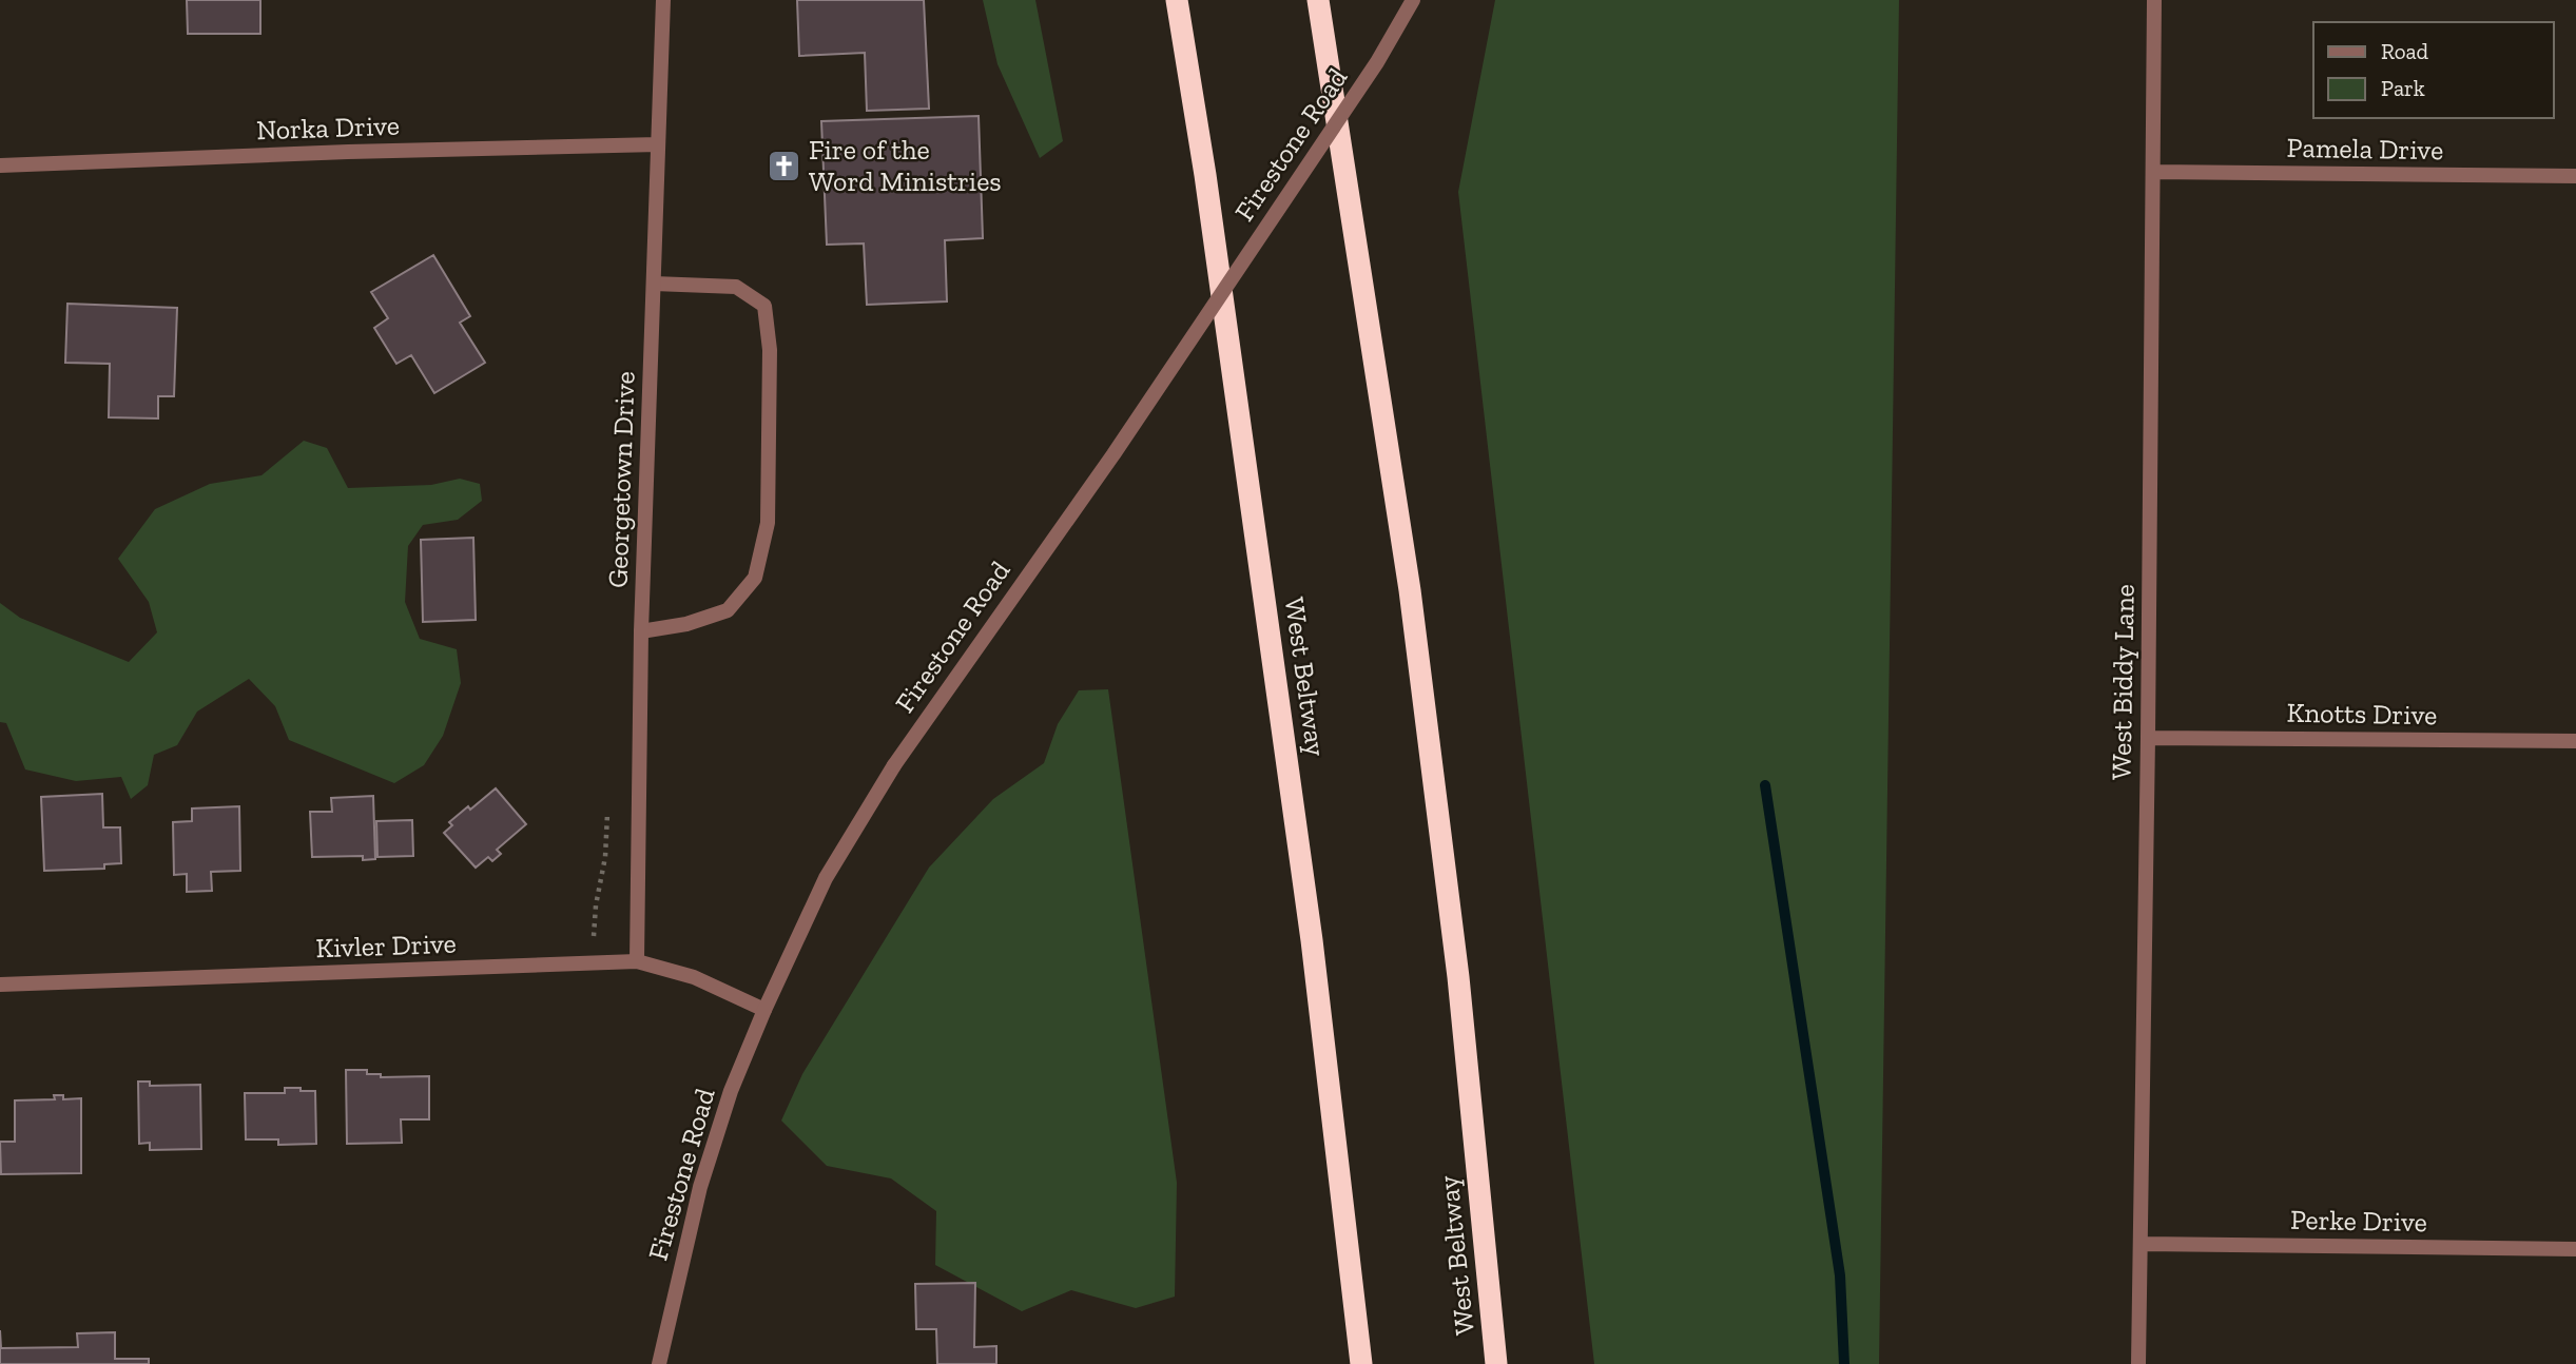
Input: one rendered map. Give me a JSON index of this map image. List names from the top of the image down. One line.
{"streets":{"highway":["West Beltway"],"street":["Norka Drive","Firestone Road","Pamela Drive","Georgetown Drive","West Biddy Lane","Knotts Drive","Kivler Drive","Perke Drive"]},"crossings":[["Norka Drive","Georgetown Drive"],["Firestone Road","Kivler Drive"],["Pamela Drive","West Biddy Lane"],["Georgetown Drive","Kivler Drive"],["West Biddy Lane","Knotts Drive"],["West Biddy Lane","Perke Drive"]],"places":{"church":["Fire of the Word Ministries"]},"legend":["Road","Park"]}
